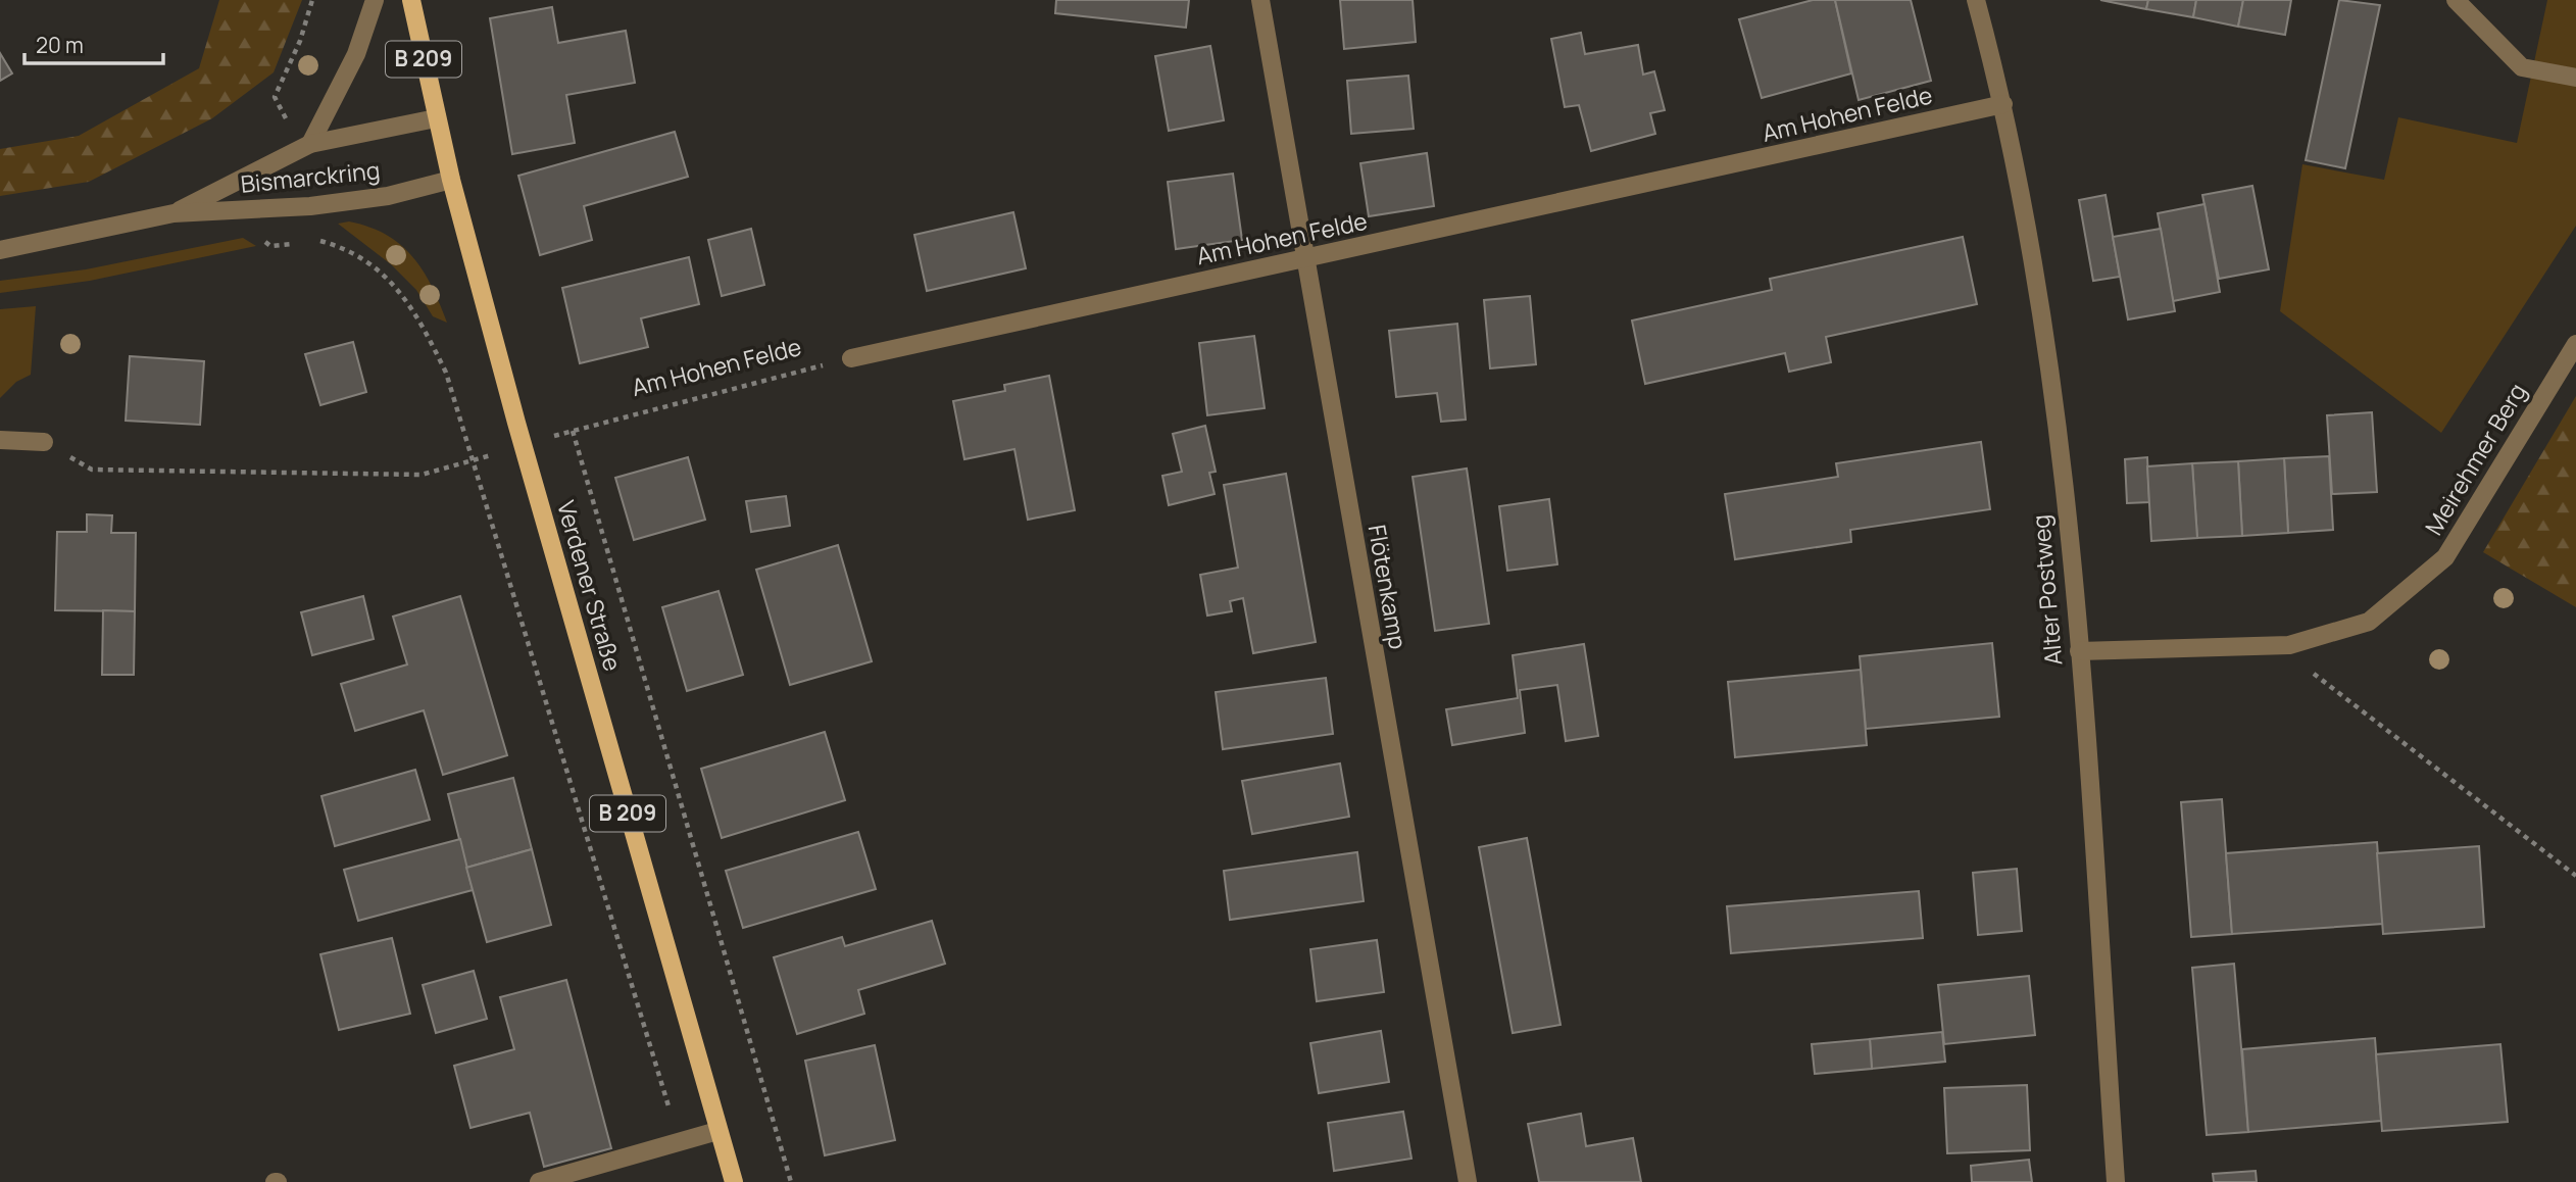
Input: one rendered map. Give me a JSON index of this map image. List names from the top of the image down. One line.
{"streets":{"main road":["B 209","Verdener Straße"],"street":["Am Hohen Felde","Bismarckring","Meirehmer Berg","Flötenkamp","Alter Postweg"]},"crossings":[["Am Hohen Felde","Flötenkamp"],["Am Hohen Felde","Alter Postweg"],["Bismarckring","Verdener Straße"],["Meirehmer Berg","Alter Postweg"]],"scale_bar":"20 m"}
